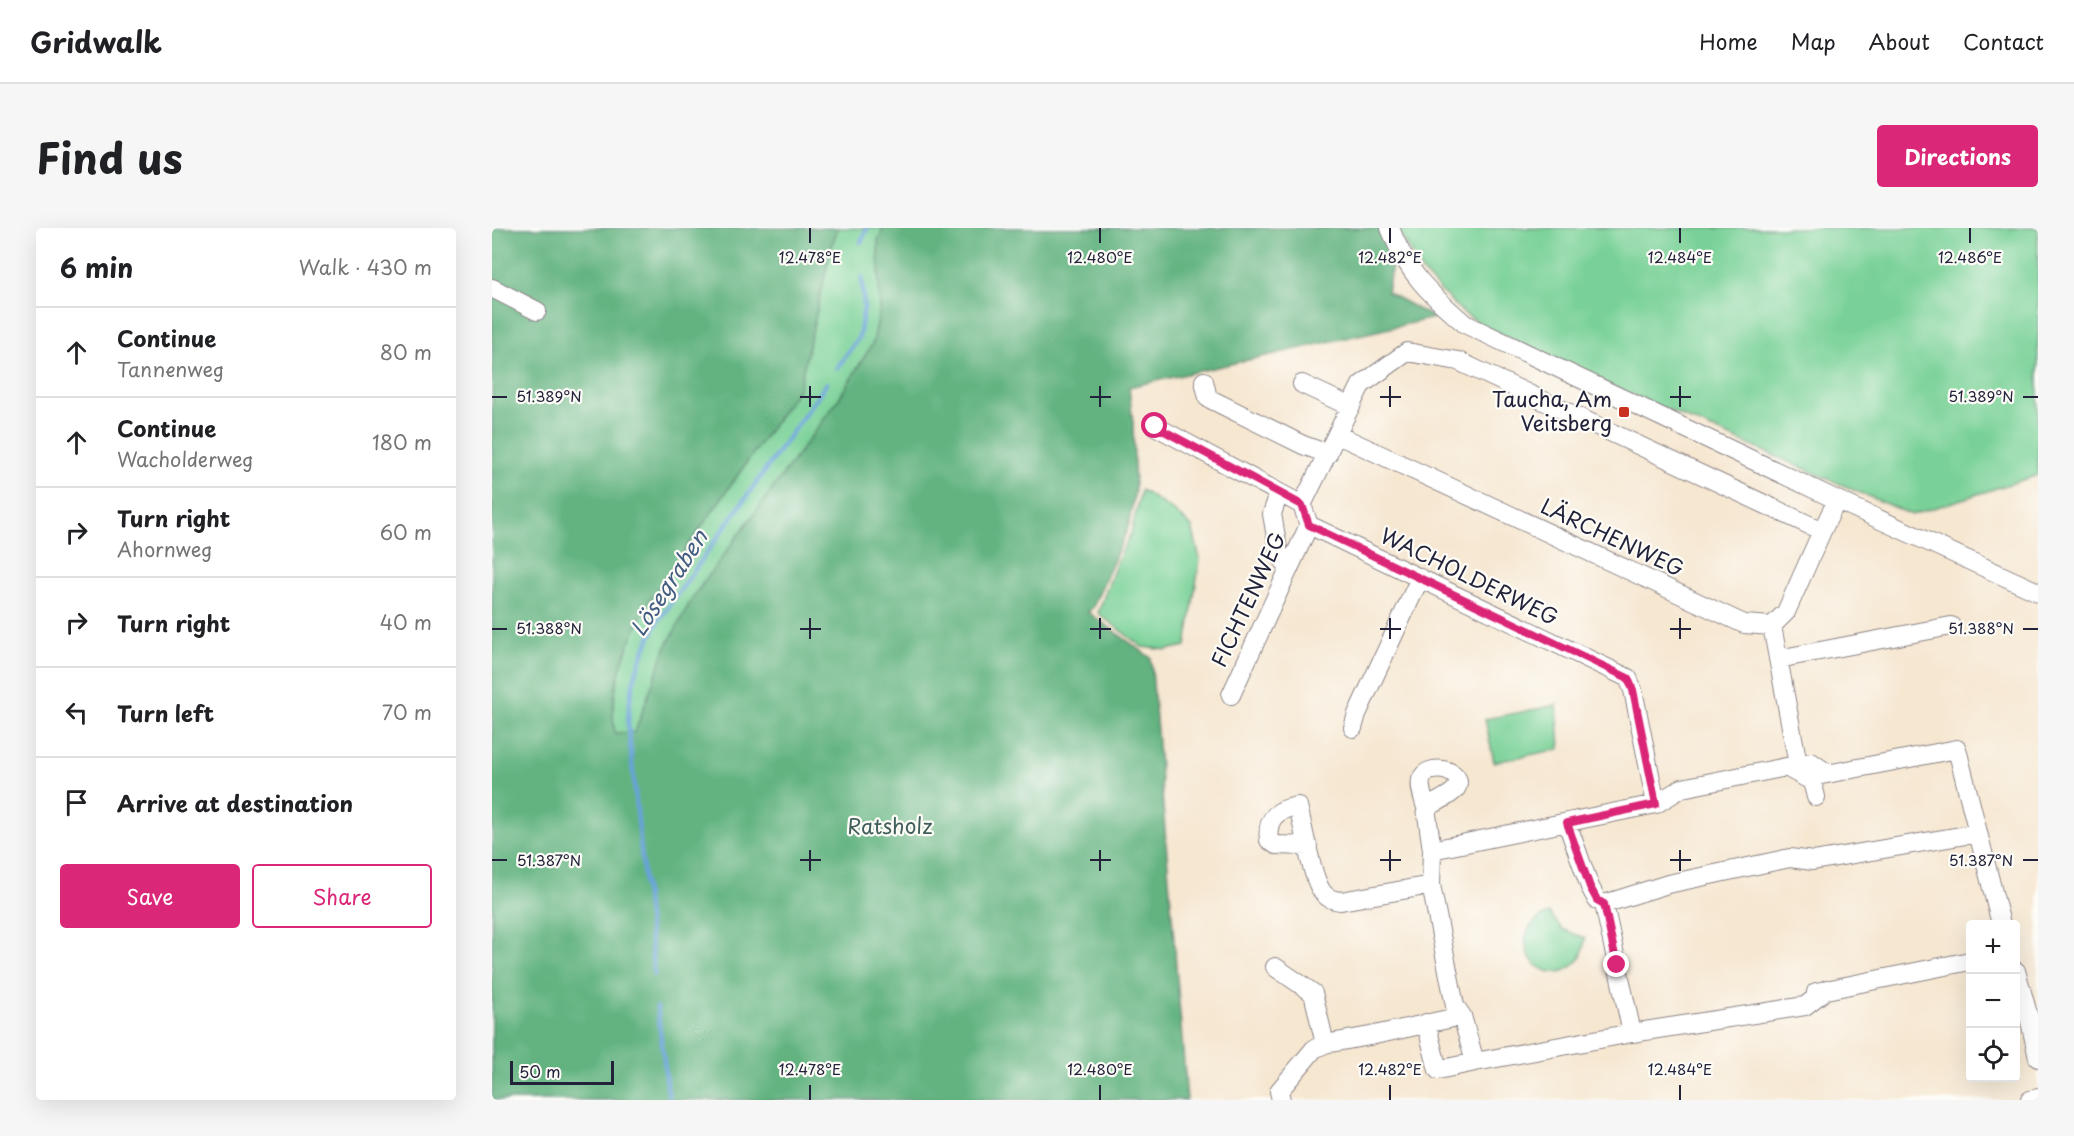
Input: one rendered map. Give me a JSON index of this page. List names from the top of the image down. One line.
{"streets":{"street":["LÄRCHENWEG","WACHOLDERWEG","FICHTENWEG"]},"crossings":[["WACHOLDERWEG","FICHTENWEG"]],"water":["Lösegraben"],"parks":["Ratsholz"],"places":{"transit":["Taucha, Am Veitsberg"]},"scale_bar":"50 m","page":{"header":"Gridwalk","nav":["Home","Map","About","Contact"],"title":"Find us","buttons":["Directions",["Save","Share"]],"heading":["6 min","Walk · 430 m"],"list":[["Continue","Tannenweg","80 m"],["Continue","Wacholderweg","180 m"],["Turn right","Ahornweg","60 m"],["Turn right","40 m"],["Turn left","70 m"],"Arrive at destination"],"map_buttons":["+","−"],"scale":"50 m"},"coordinates":["12.478°E","12.480°E","12.482°E","12.484°E","12.486°E","51.389°N","51.388°N","51.387°N"]}
